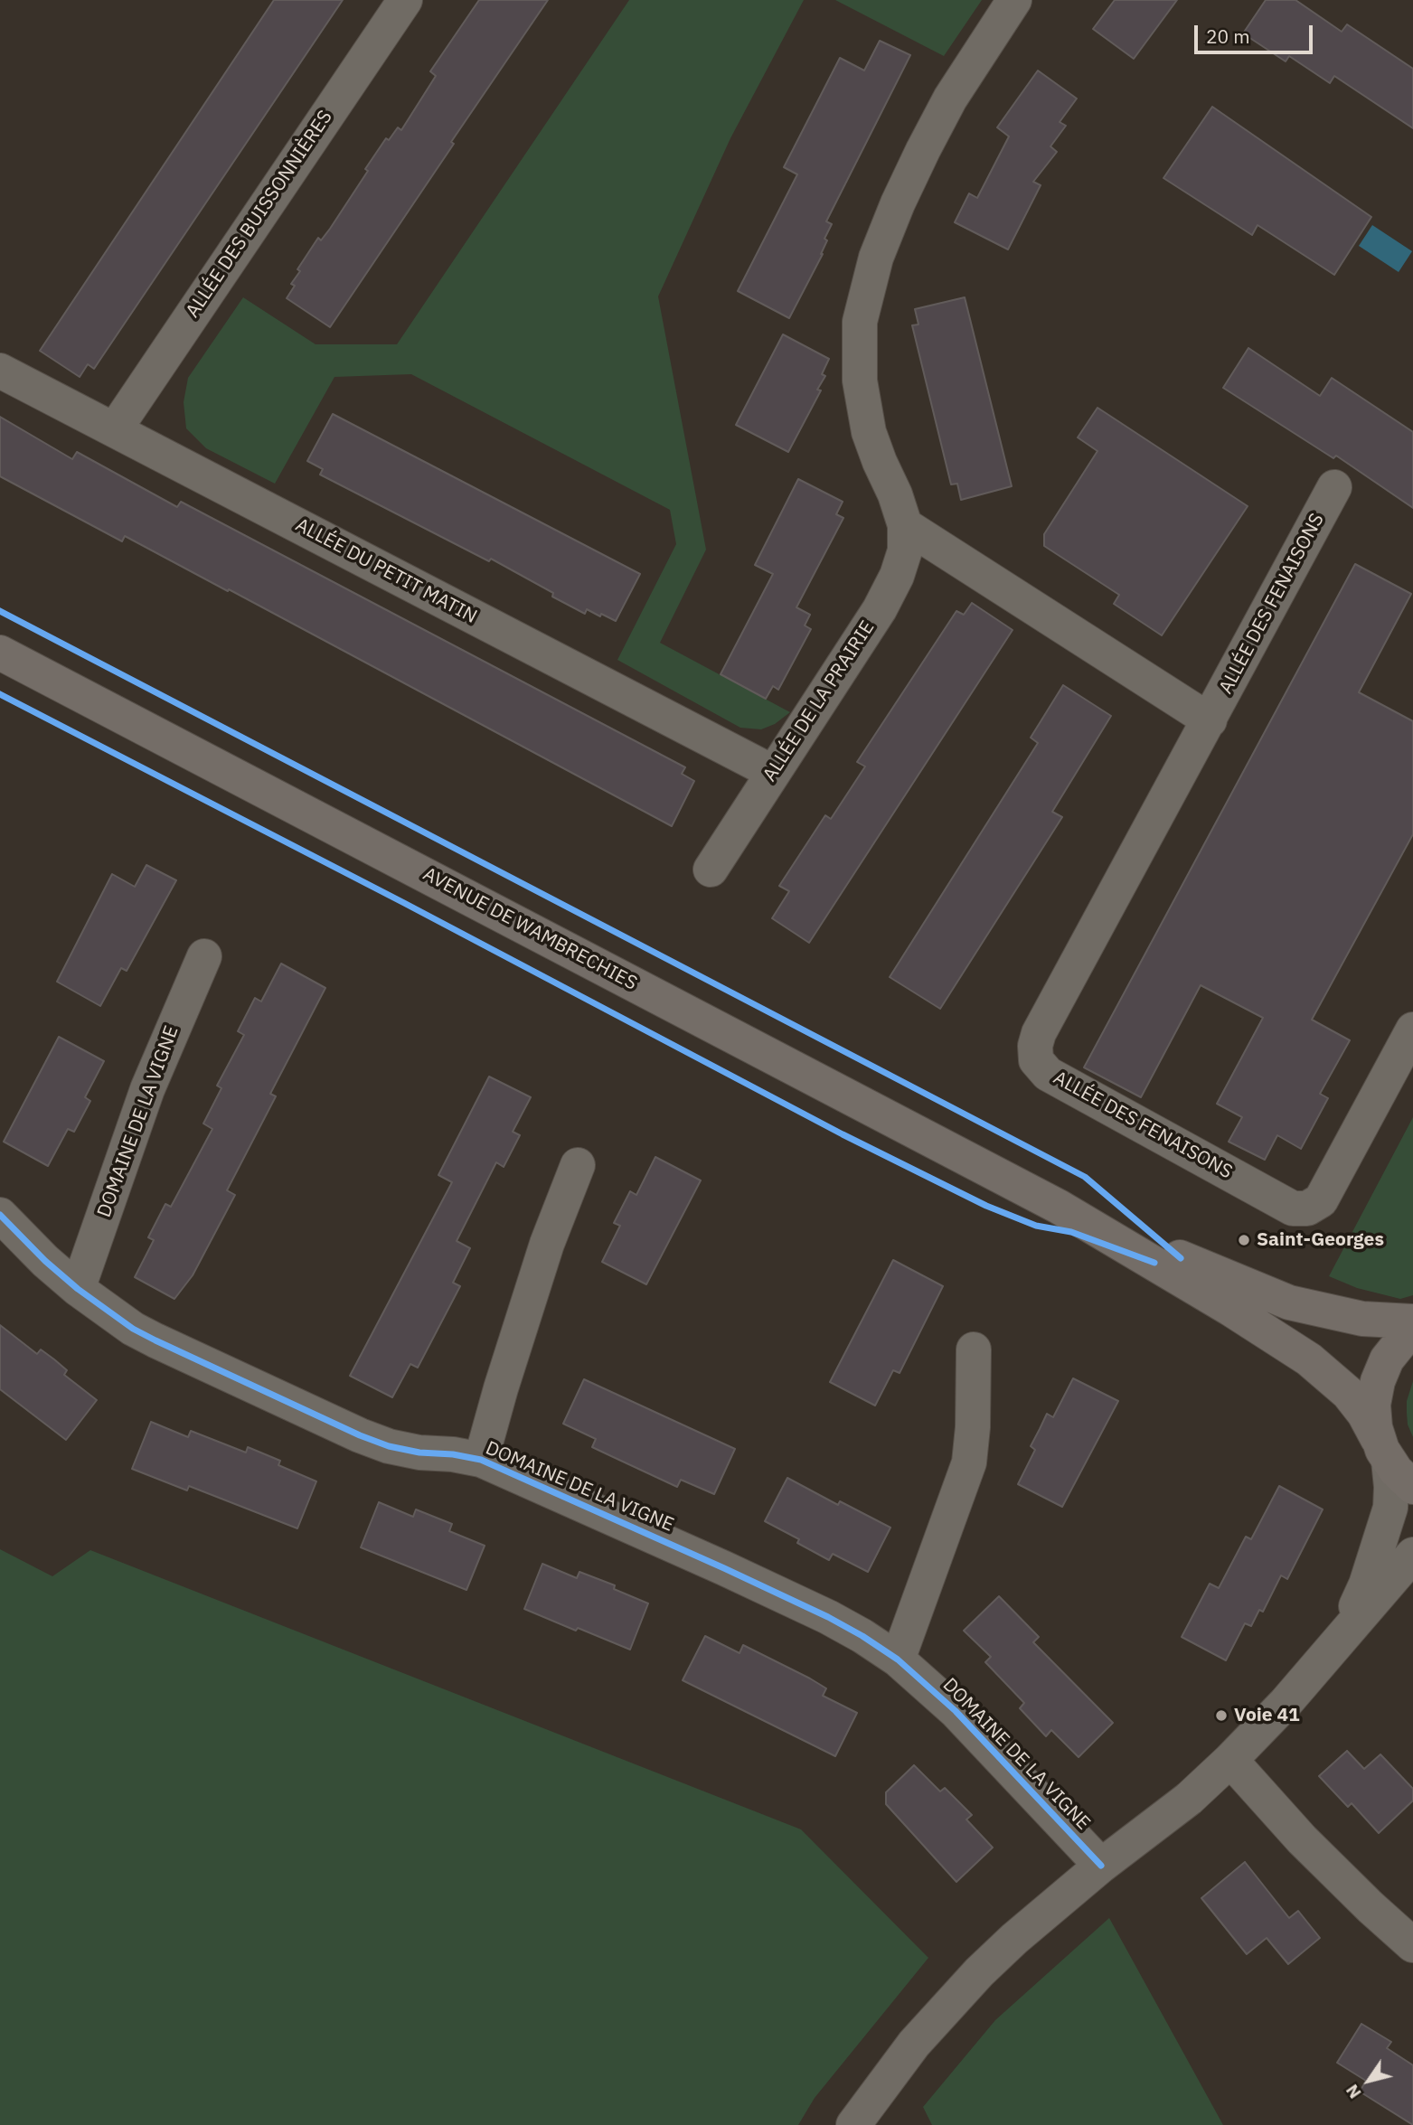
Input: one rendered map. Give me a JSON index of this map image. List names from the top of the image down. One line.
{"streets":{"main road":["AVENUE DE WAMBRECHIES"],"street":["ALLÉE DES BUISSONNIÈRES","ALLÉE DU PETIT MATIN","ALLÉE DES FENAISONS","ALLÉE DE LA PRAIRIE","DOMAINE DE LA VIGNE"]},"crossings":[["ALLÉE DES BUISSONNIÈRES","ALLÉE DU PETIT MATIN"],["ALLÉE DU PETIT MATIN","ALLÉE DE LA PRAIRIE"]],"places":["Saint-Georges","Voie 41"],"scale_bar":"20 m","north":"bottom left"}
